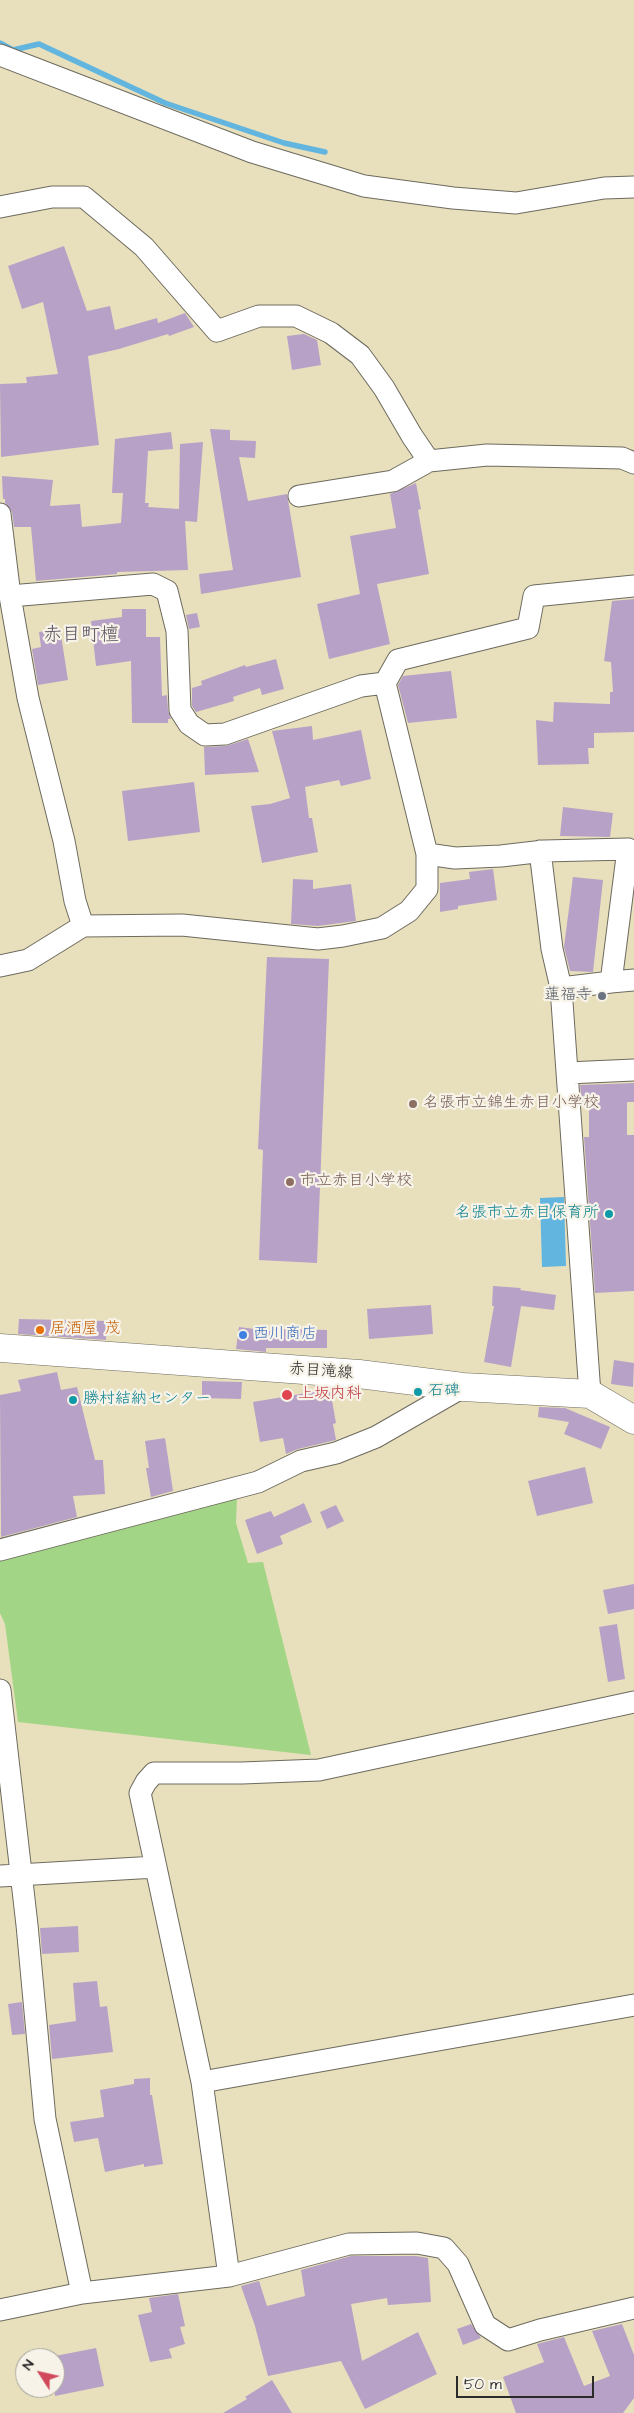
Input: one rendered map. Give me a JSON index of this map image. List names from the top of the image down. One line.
{"streets":{"main road":["赤目滝線"]},"districts":["赤目町檀"],"places":["蓮福寺","名張市立錦生赤目小学校","市立赤目小学校","名張市立赤目保育所","居酒屋 茂","西川商店","石碑","上坂内科","勝村結納センター"],"scale_bar":"50 m","north":"top left"}
